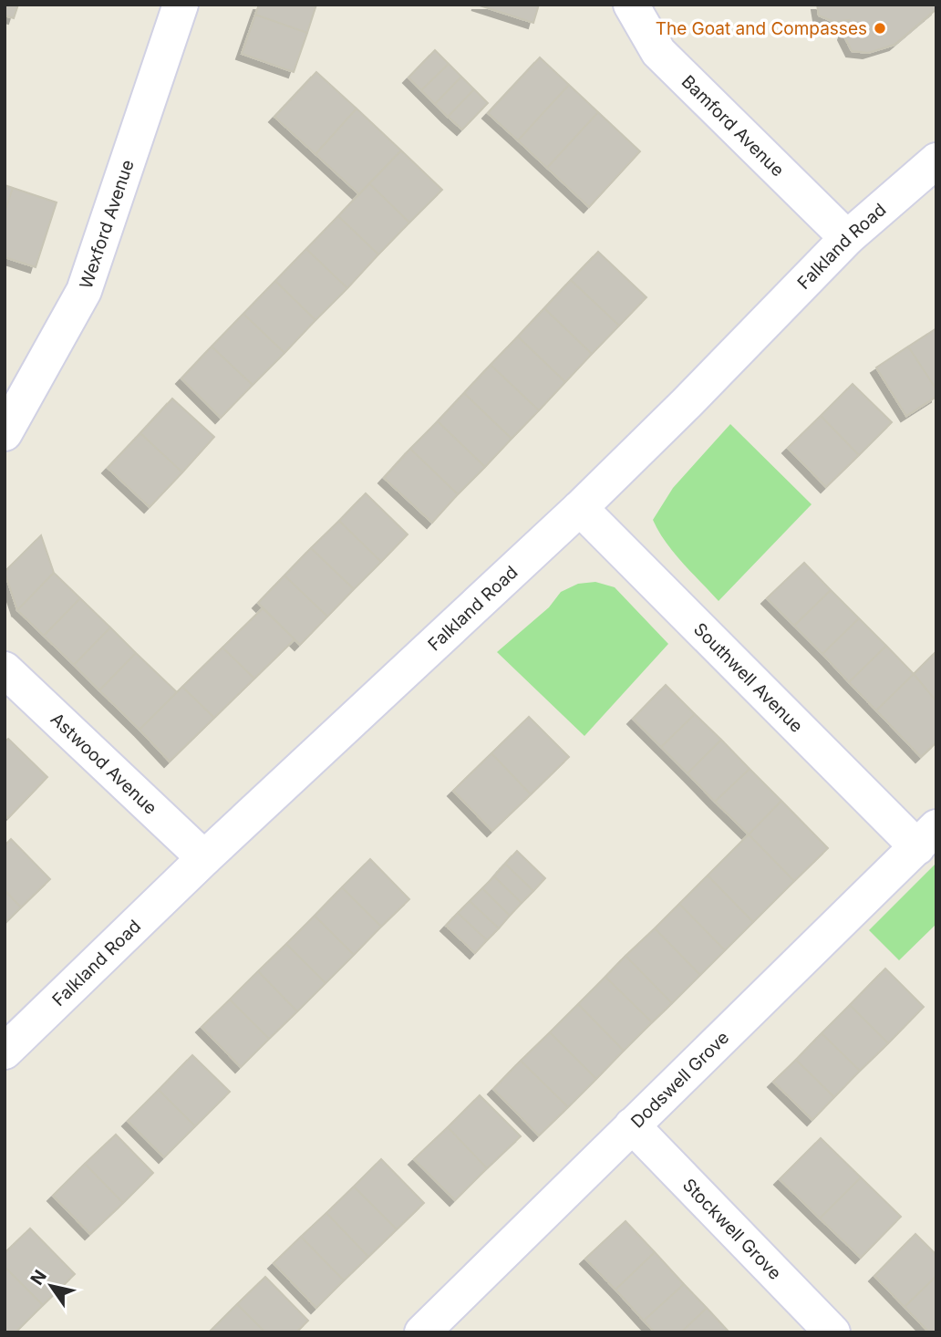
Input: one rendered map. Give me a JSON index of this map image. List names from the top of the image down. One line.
{"streets":{"street":["Bamford Avenue","Wexford Avenue","Falkland Road","Southwell Avenue","Astwood Avenue","Dodswell Grove","Stockwell Grove"]},"crossings":[["Bamford Avenue","Falkland Road"],["Falkland Road","Southwell Avenue"],["Falkland Road","Astwood Avenue"],["Southwell Avenue","Dodswell Grove"],["Dodswell Grove","Stockwell Grove"]],"places":["The Goat and Compasses"],"north":"top left"}
